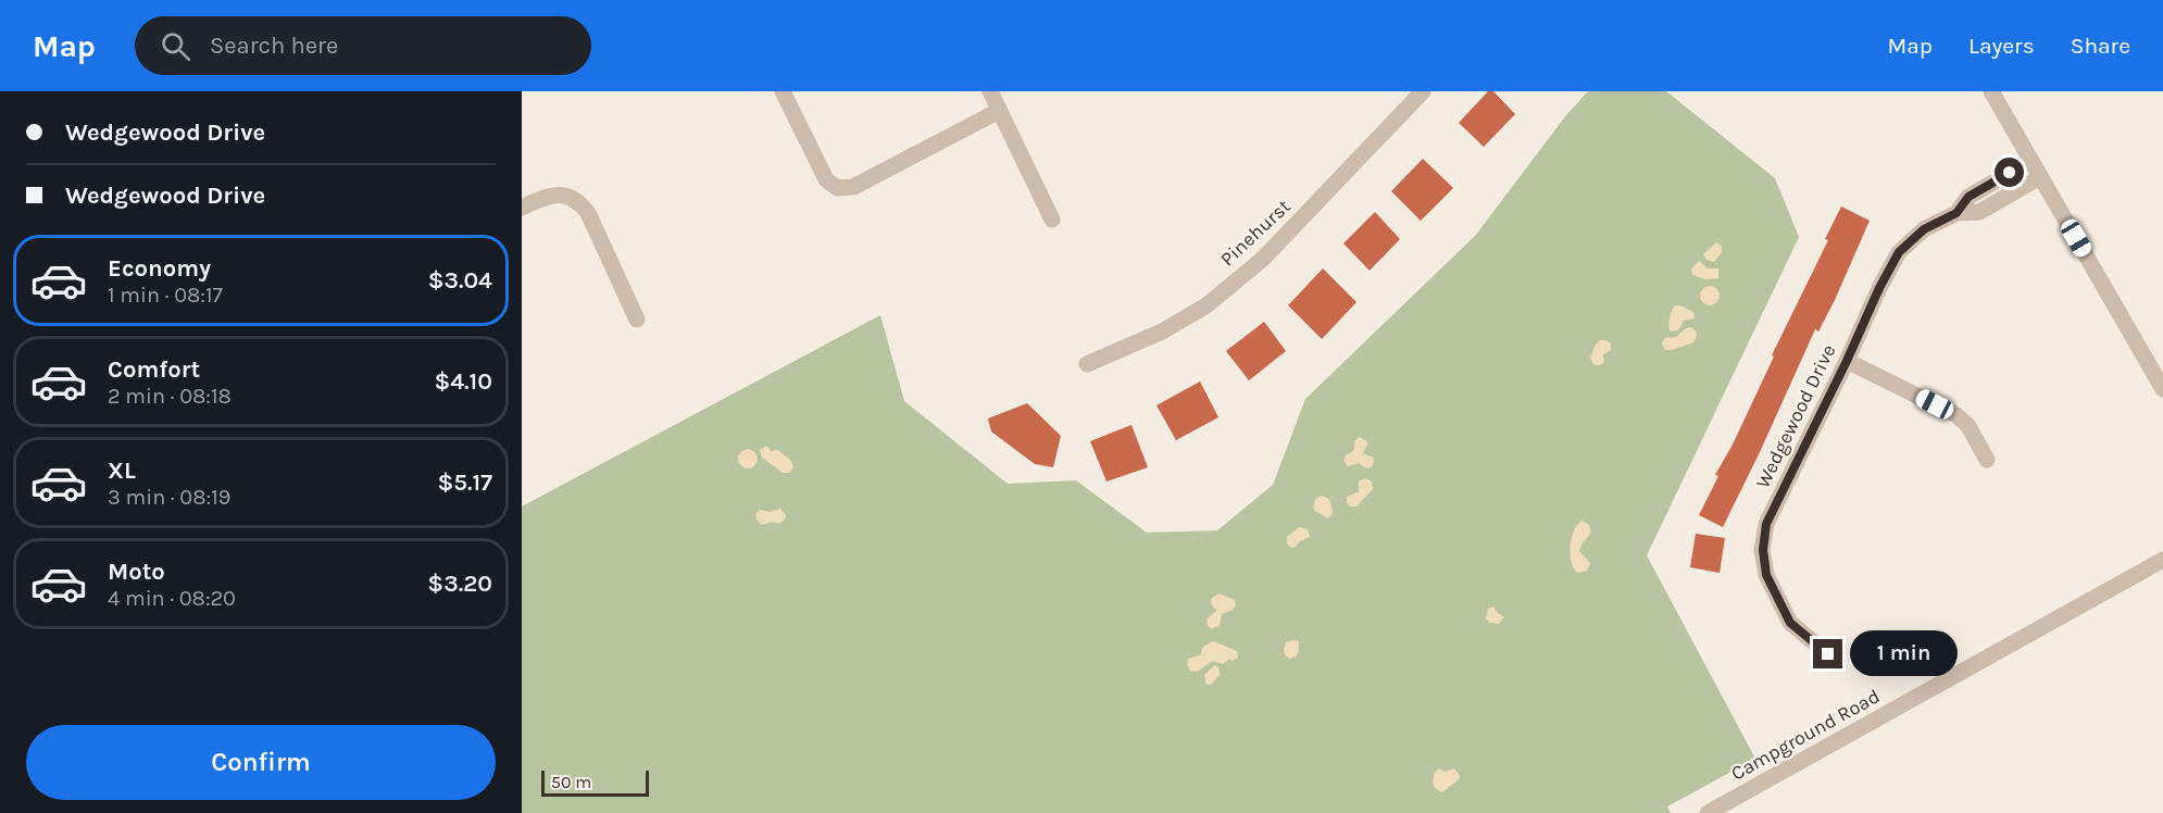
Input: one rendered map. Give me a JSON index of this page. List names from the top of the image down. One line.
{"streets":{"street":["Pinehurst","Wedgewood Drive","Campground Road"]},"scale_bar":"50 m","page":{"header":"Map","search":"Search here","nav":["Map","Layers","Share"],"banner":["Wedgewood Drive","Wedgewood Drive"],"list":[{"name":"Economy","note":"1 min · 08:17","value":"$3.04"},{"name":"Comfort","note":"2 min · 08:18","value":"$4.10"},{"name":"XL","note":"3 min · 08:19","value":"$5.17"},{"name":"Moto","note":"4 min · 08:20","value":"$3.20"}],"bubble":"1 min","buttons":"Confirm","scale":"50 m"}}
